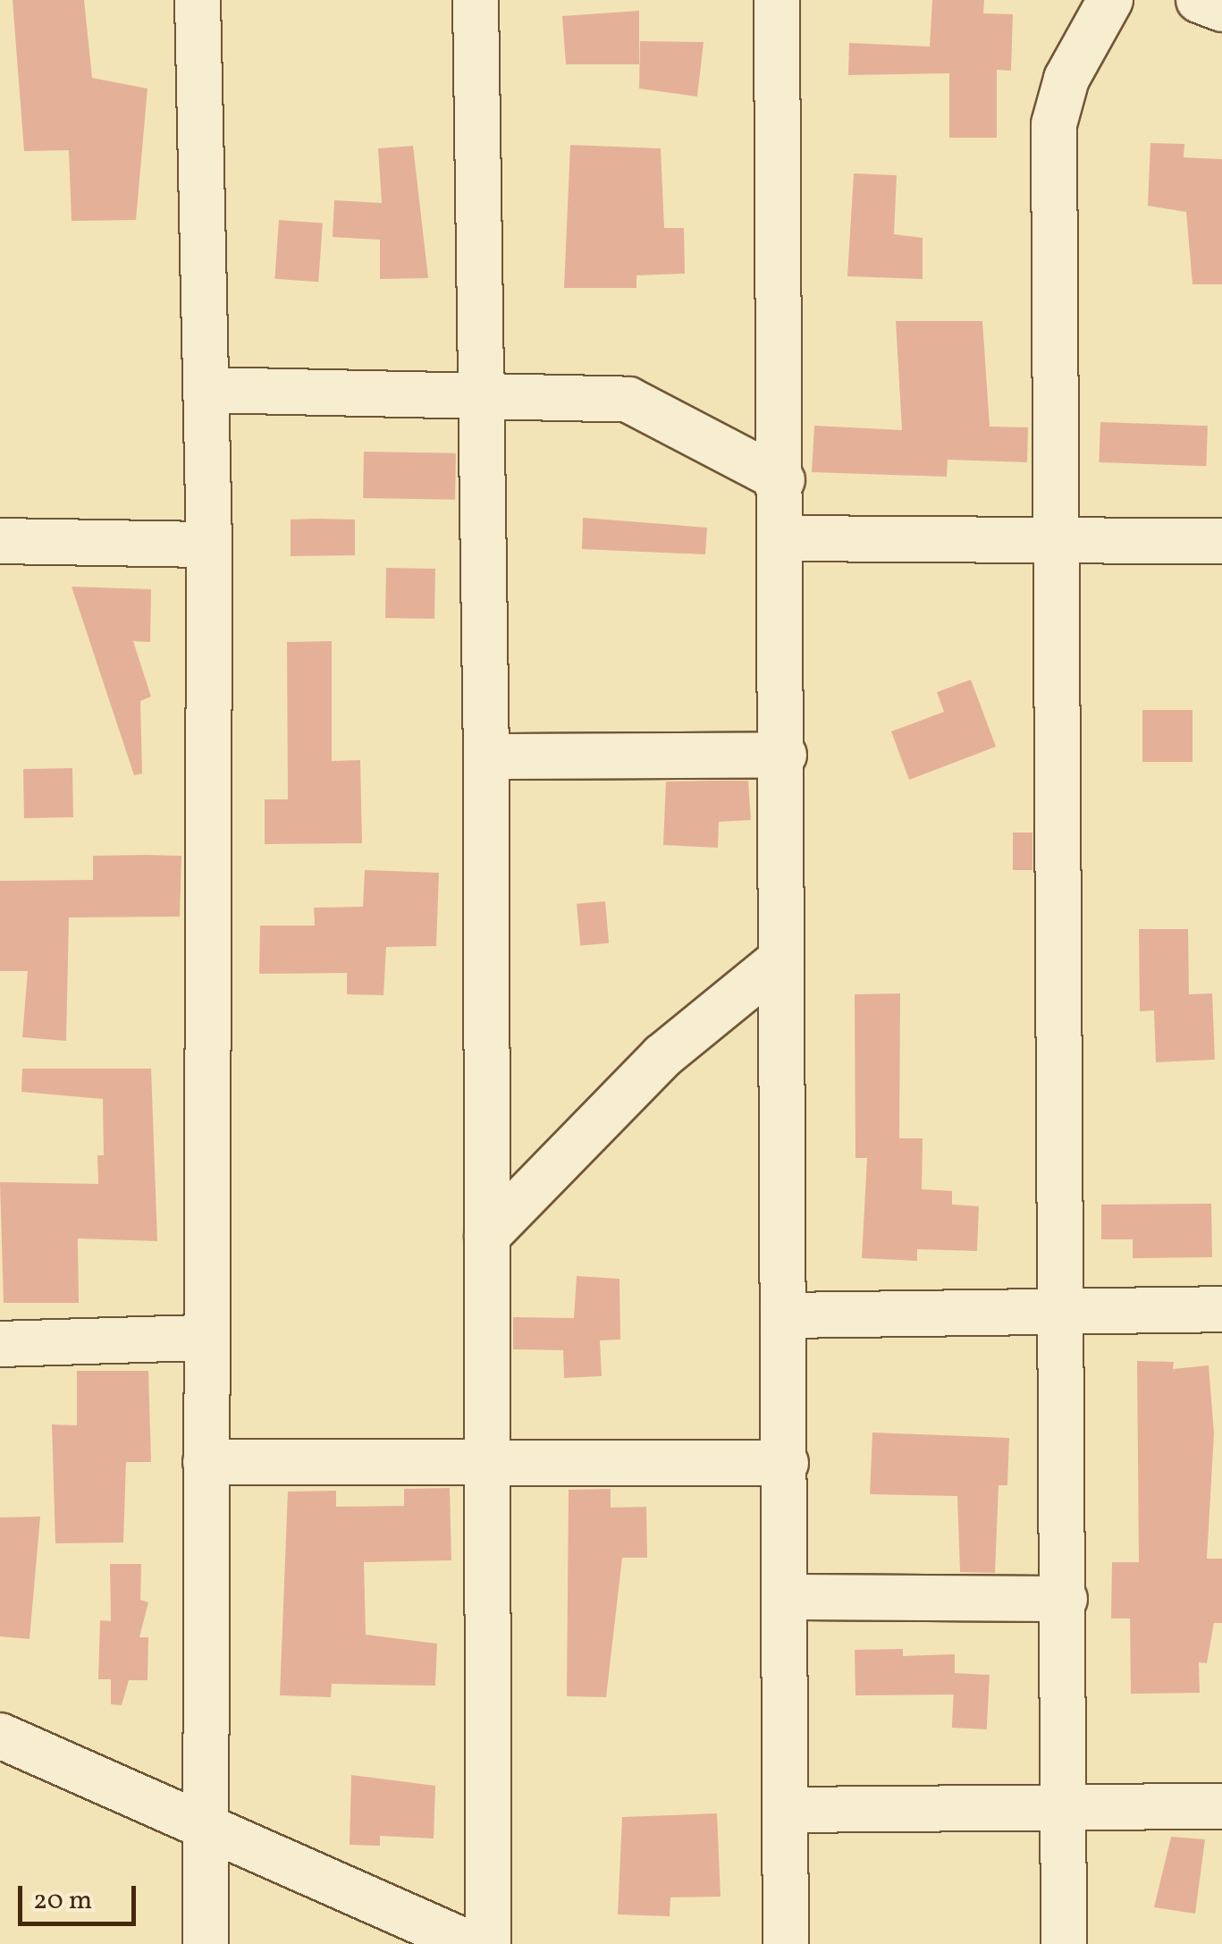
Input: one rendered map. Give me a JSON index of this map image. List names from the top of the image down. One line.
{"scale_bar":"20 m"}
